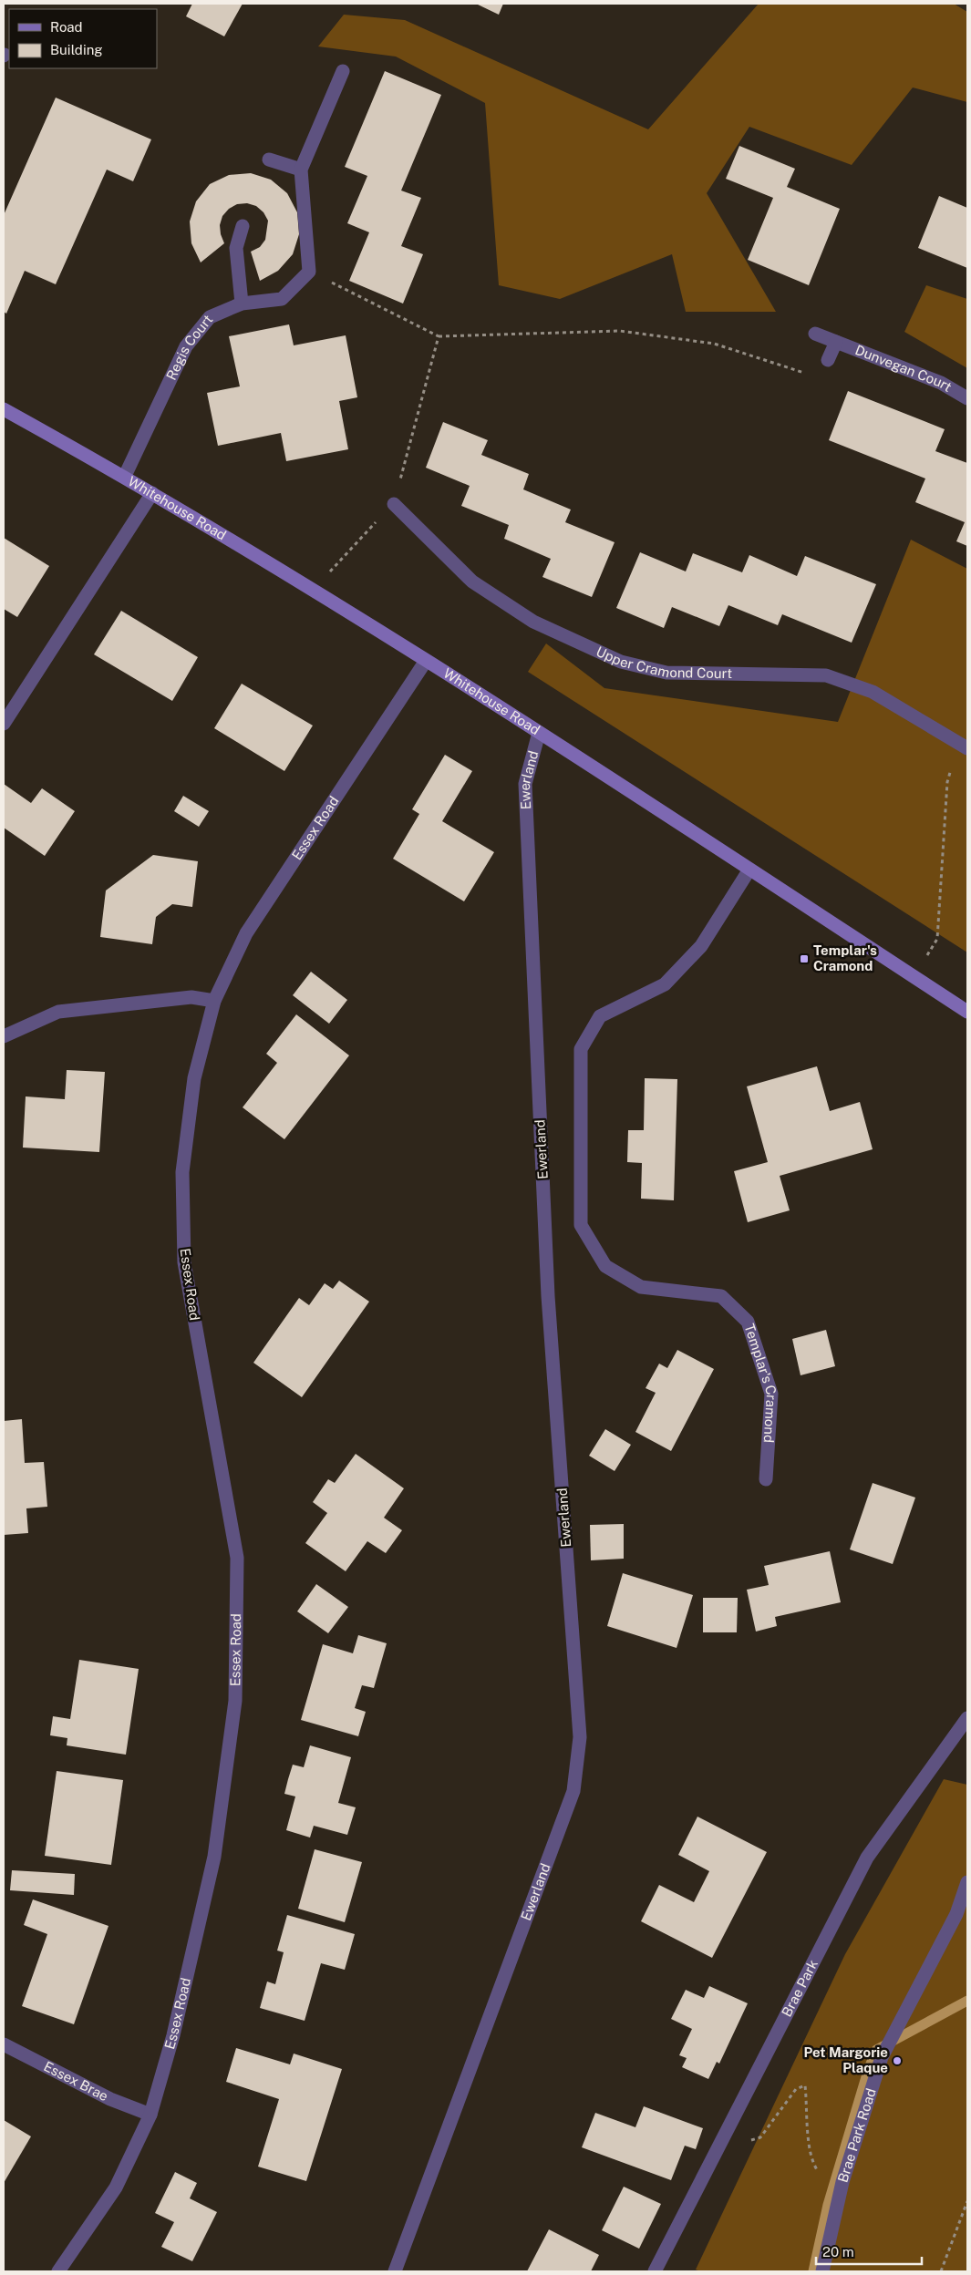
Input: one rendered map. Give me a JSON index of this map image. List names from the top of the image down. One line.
{"streets":{"street":["Regis Court","Dunvegan Court","Whitehouse Road","Upper Cramond Court","Ewerland","Essex Road","Templar's Cramond","Brae Park","Essex Brae","Brae Park Road"]},"crossings":[["Regis Court","Whitehouse Road"],["Whitehouse Road","Ewerland"],["Whitehouse Road","Essex Road"],["Whitehouse Road","Templar's Cramond"],["Essex Road","Essex Brae"]],"places":{"transit":["Templar's Cramond"],"other":["Pet Margorie Plaque"]},"legend":["Road","Building"],"scale_bar":"20 m"}
